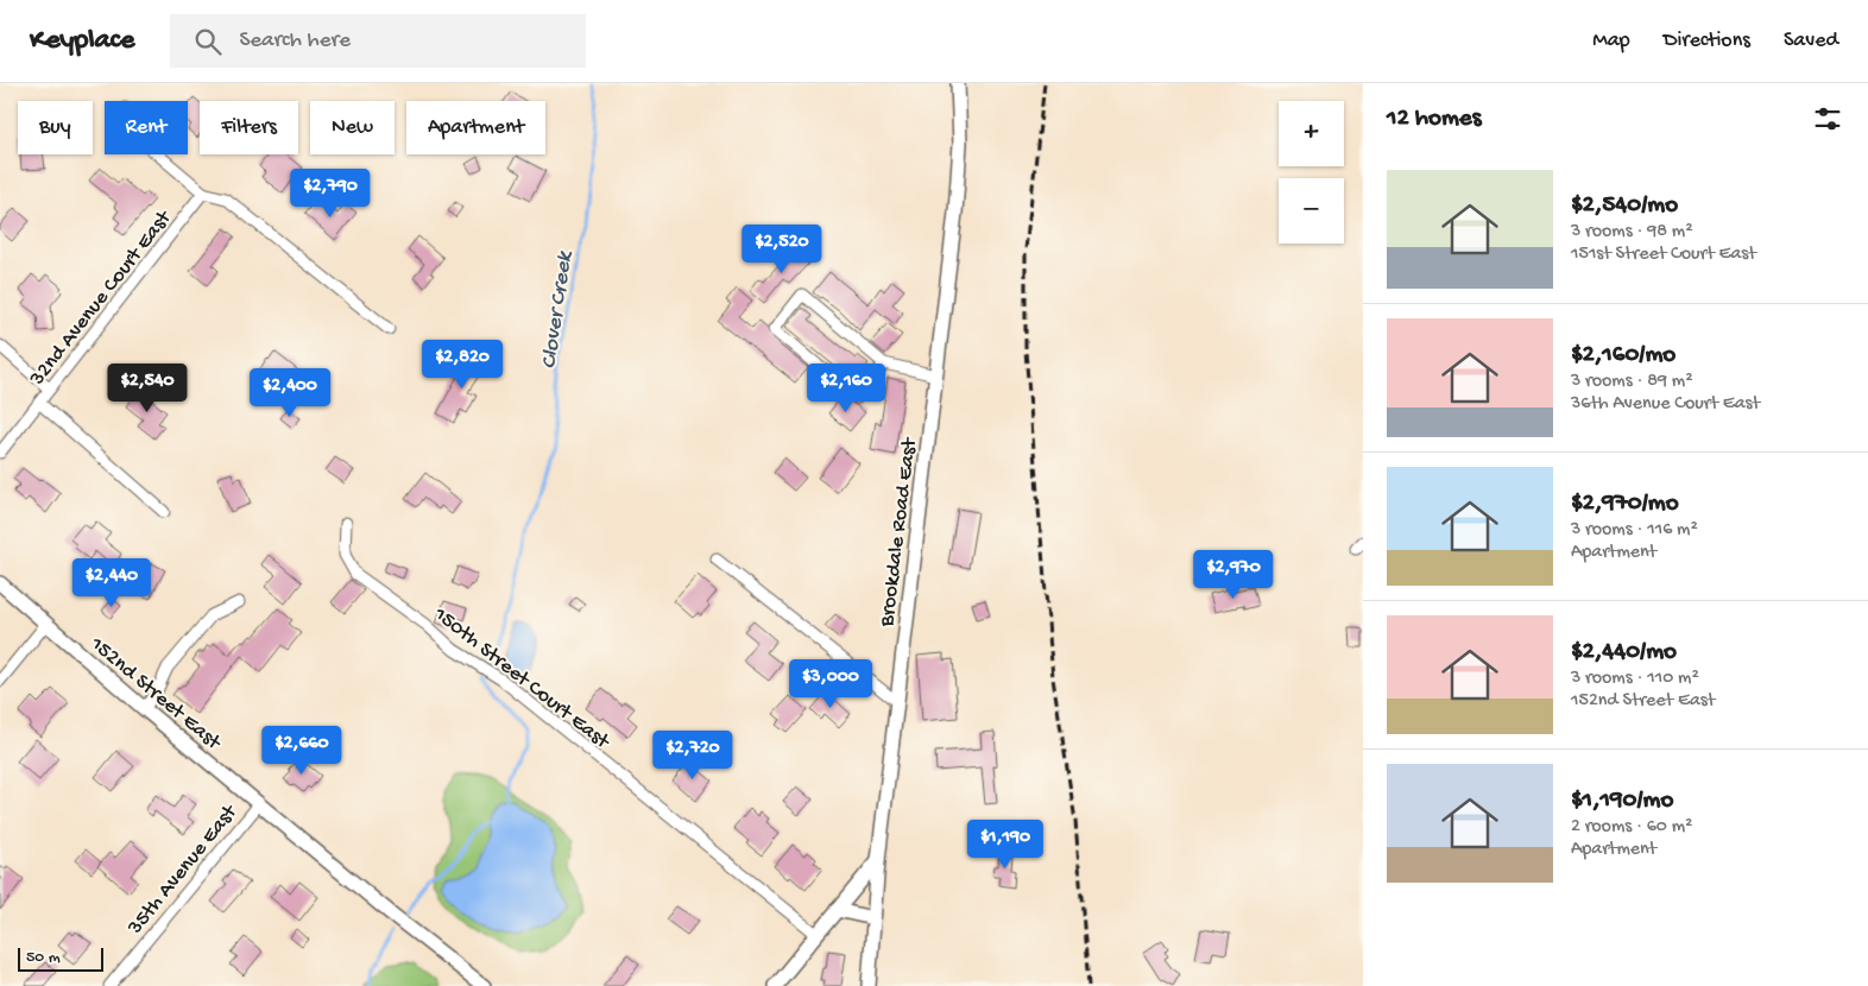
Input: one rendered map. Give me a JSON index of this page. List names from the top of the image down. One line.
{"streets":{"main road":["Brookdale Road East","152nd Street East"],"street":["32nd Avenue Court East","150th Street Court East","35th Avenue East"]},"crossings":[["152nd Street East","35th Avenue East"]],"water":["Clover Creek"],"scale_bar":"50 m","page":{"header":"Keyplace","search":"Search here","nav":["Map","Directions","Saved"],"heading":"12 homes","map_buttons":["+","−"],"chip":["Buy","Rent","Filters","New","Apartment"],"list":[{"name":"$2,540/mo","note":"3 rooms · 98 m² · 151st Street Court East"},{"name":"$2,160/mo","note":"3 rooms · 89 m² · 36th Avenue Court East"},{"name":"$2,970/mo","note":"3 rooms · 116 m² · Apartment"},{"name":"$2,440/mo","note":"3 rooms · 110 m² · 152nd Street East"},{"name":"$1,190/mo","note":"2 rooms · 60 m² · Apartment"}],"price":["$2,790","$2,520","$2,820","$2,540","$2,160","$2,400","$2,970","$2,440","$3,000","$2,660","$2,720","$1,190"],"scale":"50 m"}}
